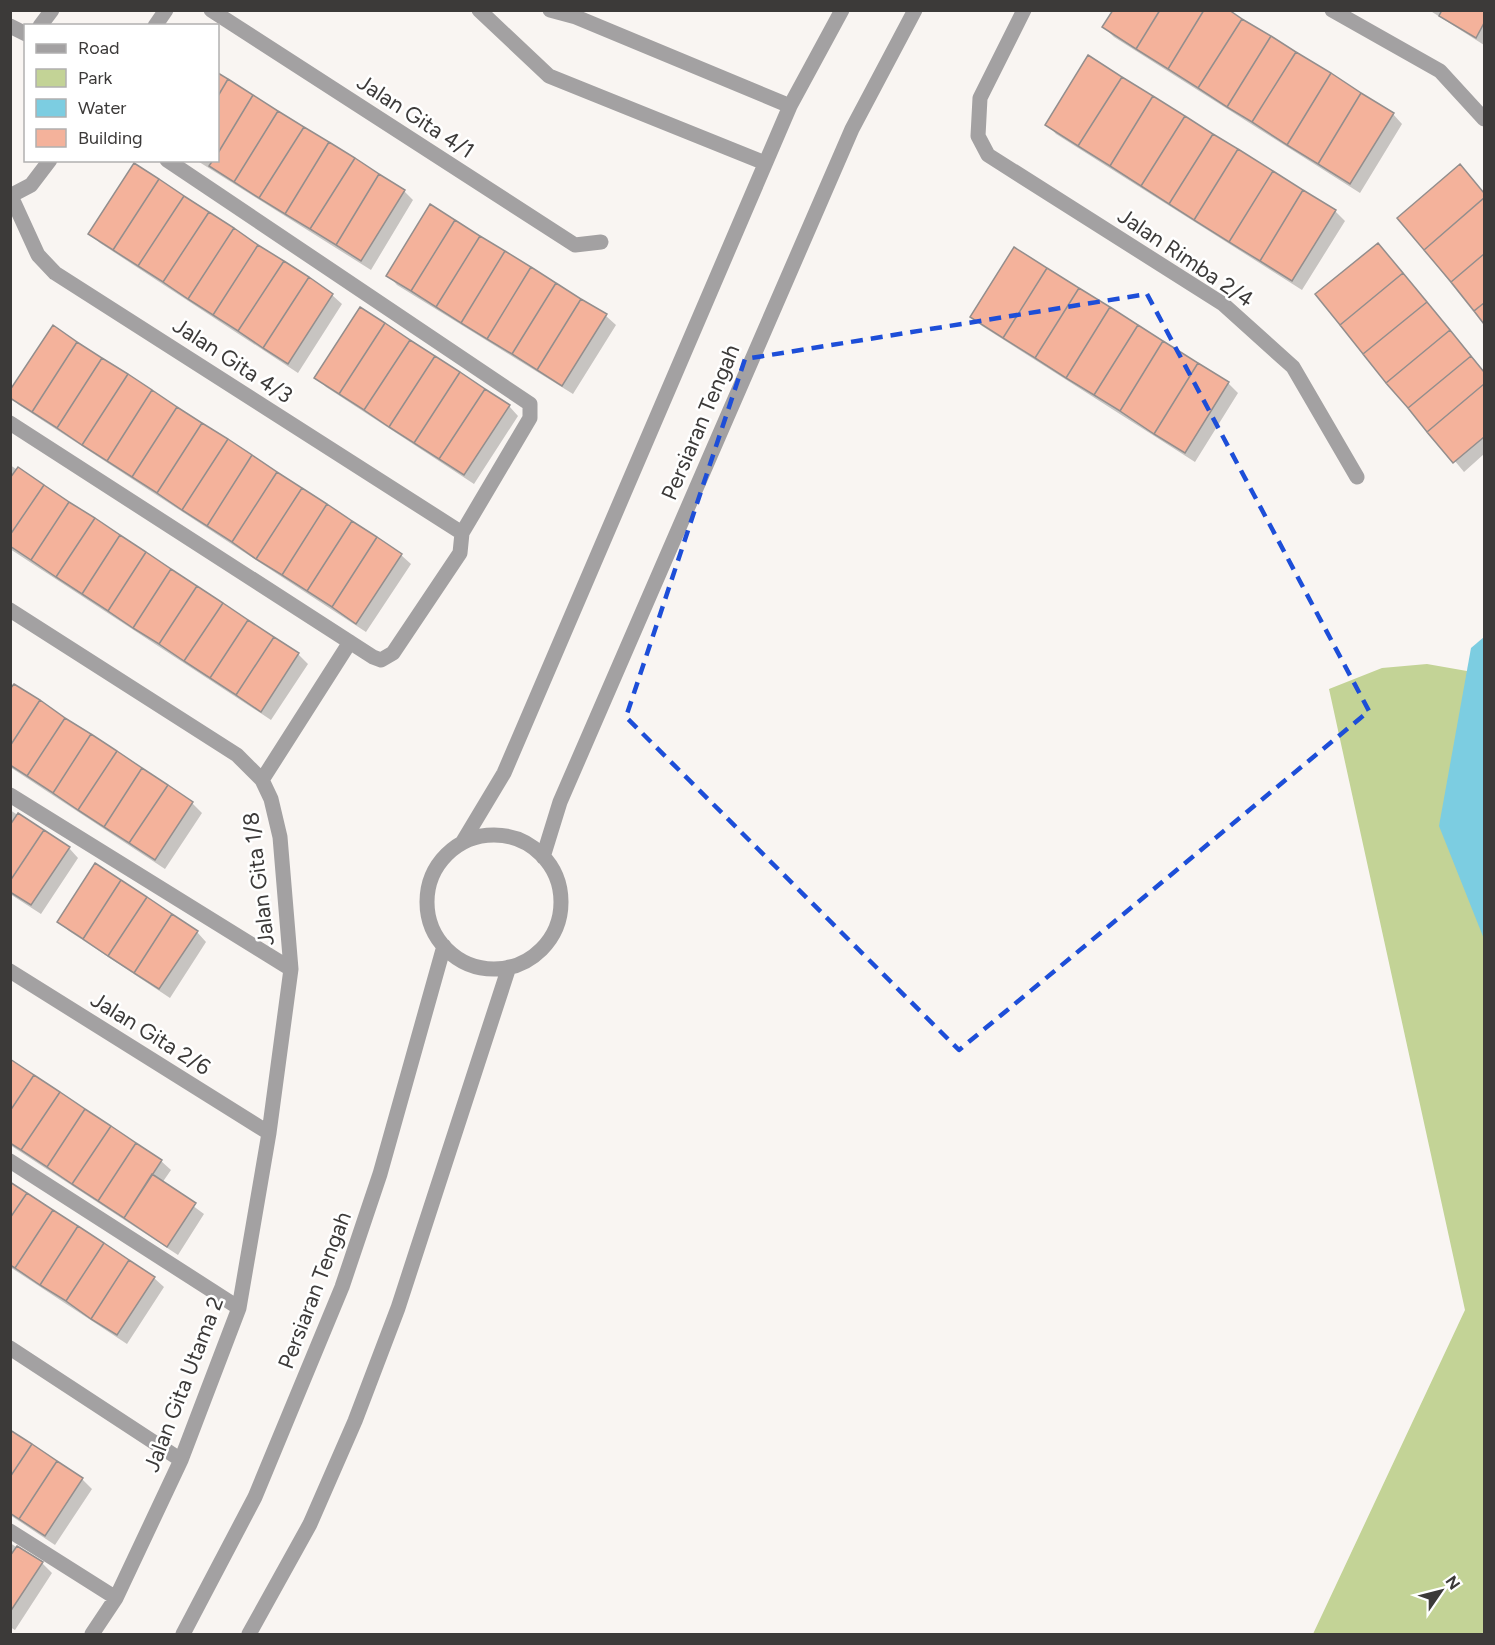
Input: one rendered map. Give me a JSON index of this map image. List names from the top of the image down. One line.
{"streets":{"street":["Jalan Gita 4/1","Jalan Rimba 2/4","Jalan Gita 4/3","Persiaran Tengah","Jalan Gita 1/8","Jalan Gita 2/6","Jalan Gita Utama 2"]},"crossings":[["Jalan Gita 1/8","Jalan Gita 2/6"],["Jalan Gita 1/8","Jalan Gita Utama 2"],["Jalan Gita 2/6","Jalan Gita Utama 2"]],"legend":["Road","Park","Water","Building"],"north":"top right"}
